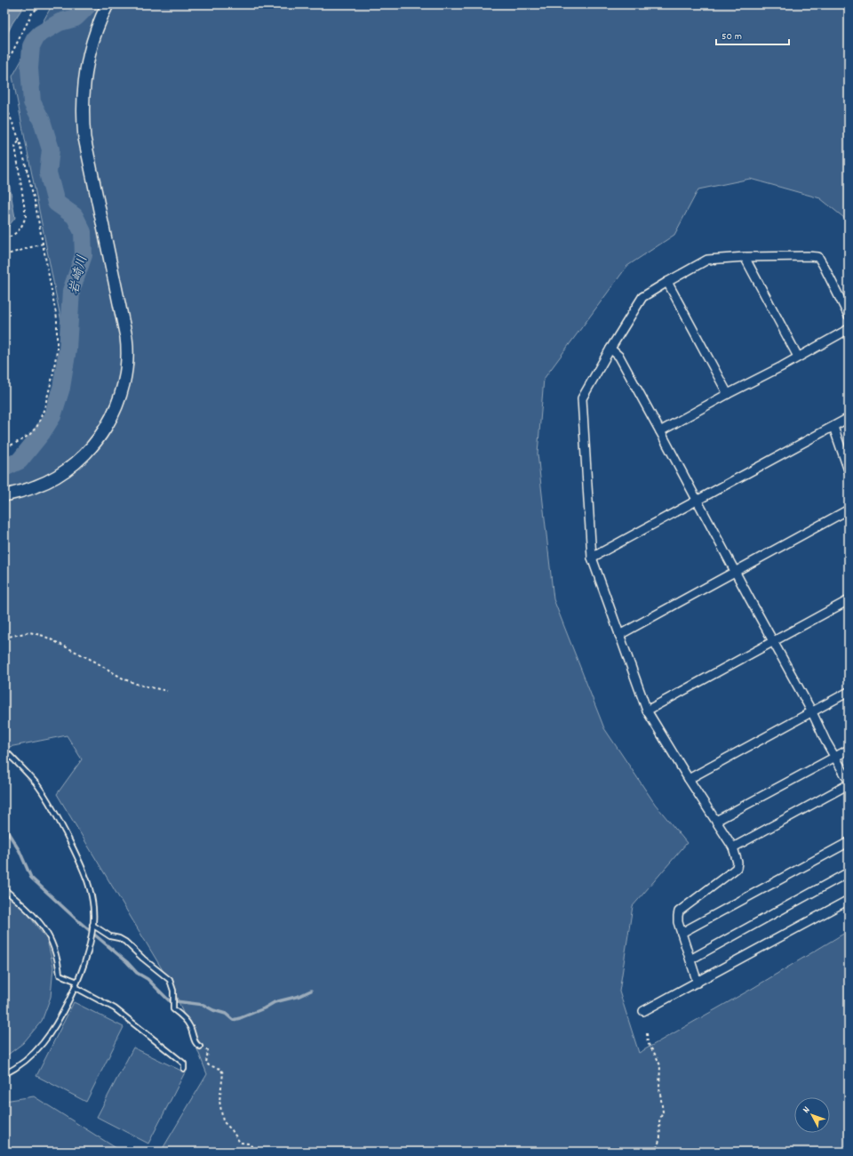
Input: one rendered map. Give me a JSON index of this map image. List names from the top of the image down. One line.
{"water":["岩崎川"],"scale_bar":"50 m","north":"top left"}
